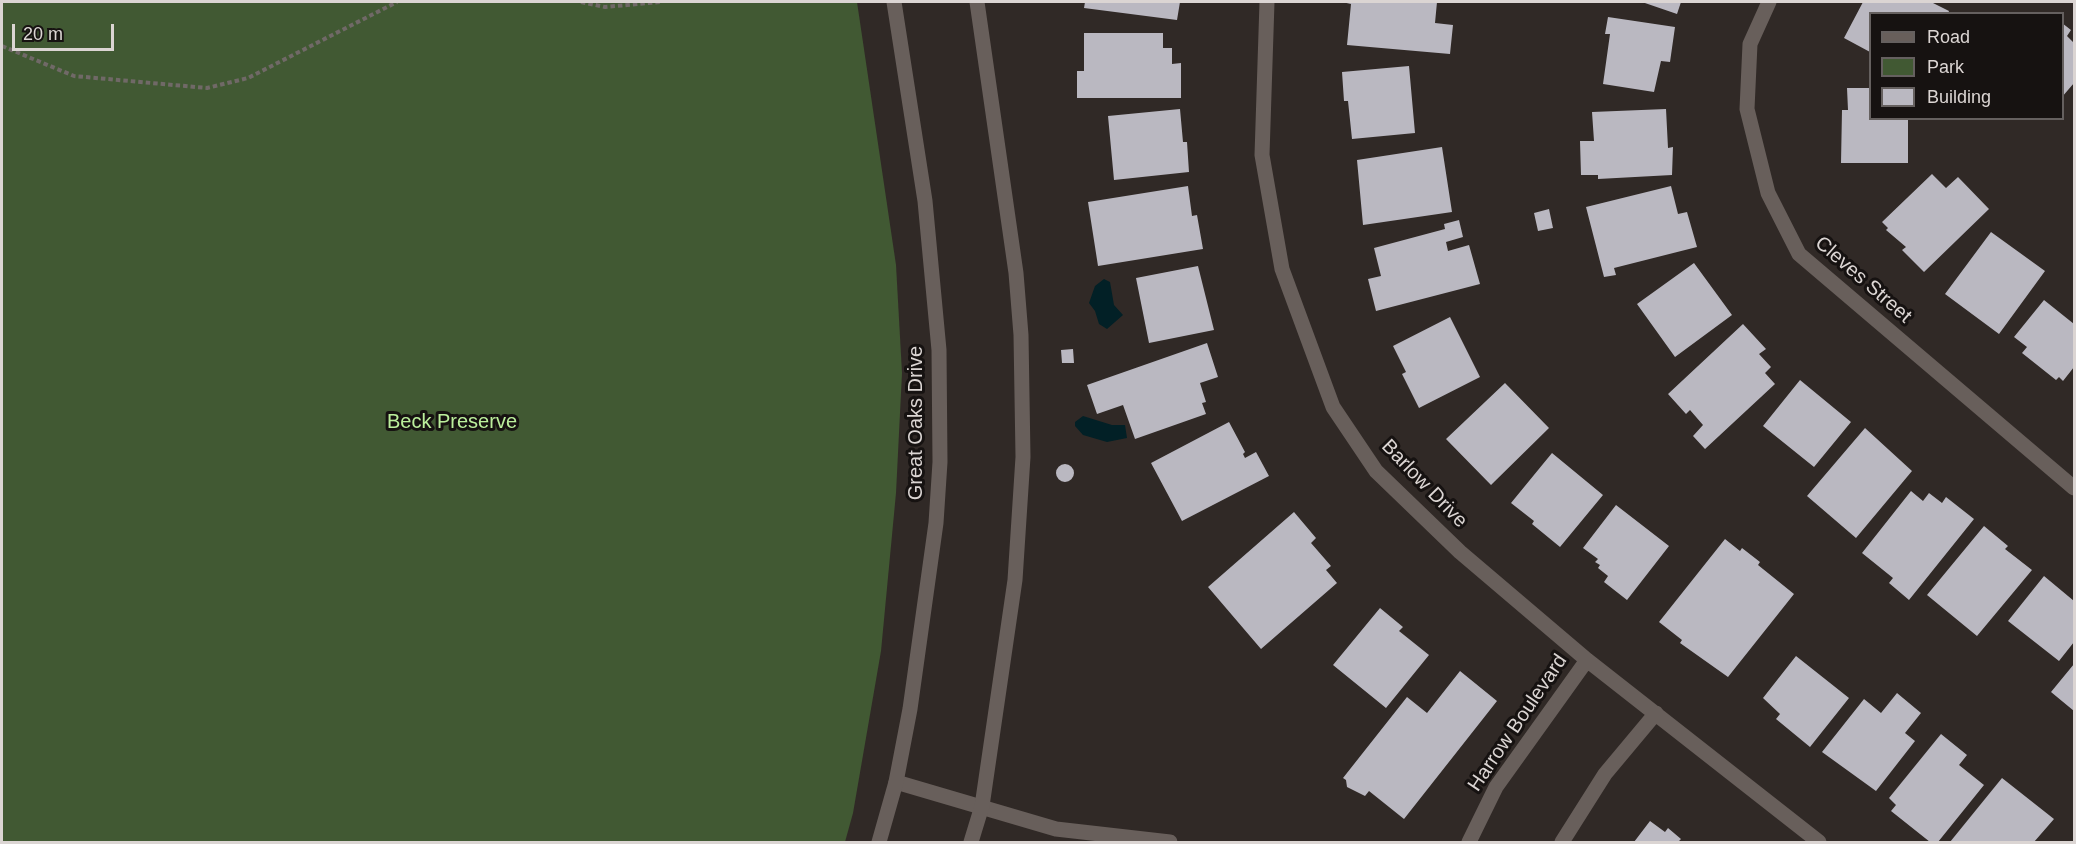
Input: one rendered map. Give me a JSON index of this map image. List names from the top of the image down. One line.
{"streets":{"street":["Cleves Street","Great Oaks Drive","Barlow Drive","Harrow Boulevard"]},"crossings":[["Barlow Drive","Harrow Boulevard"]],"parks":["Beck Preserve"],"legend":["Road","Park","Building"],"scale_bar":"20 m"}
